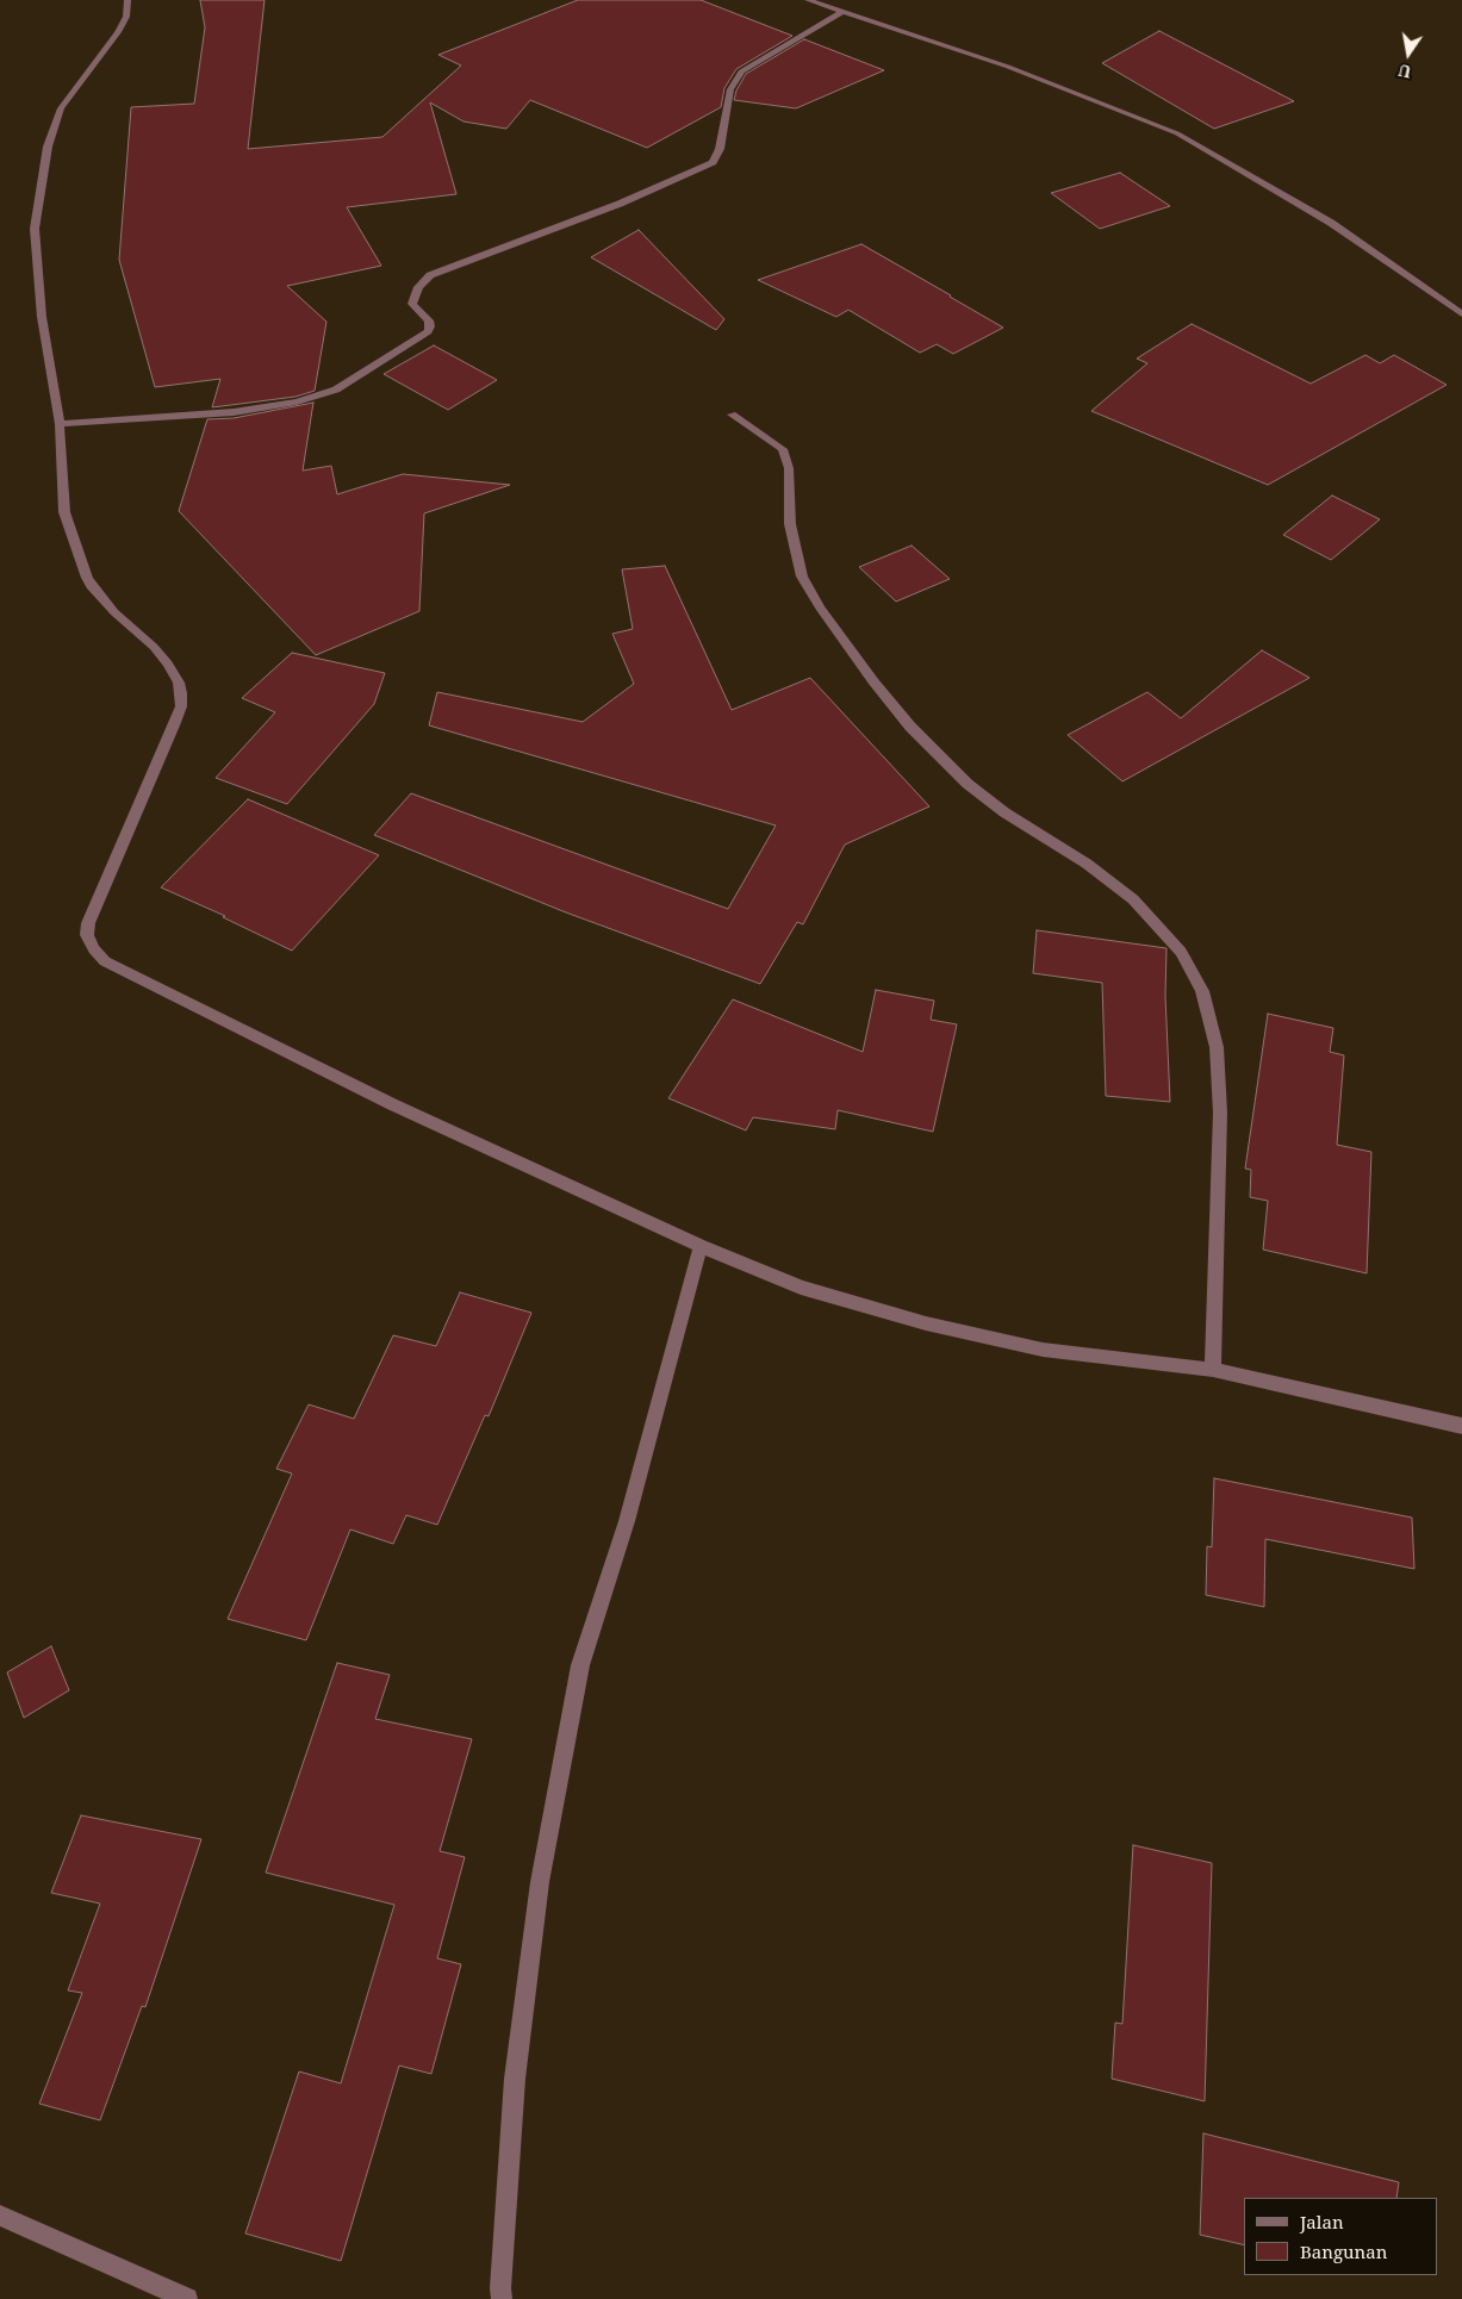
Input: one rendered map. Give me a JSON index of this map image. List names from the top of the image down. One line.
{"legend":["Jalan","Bangunan"],"north":"bottom"}
